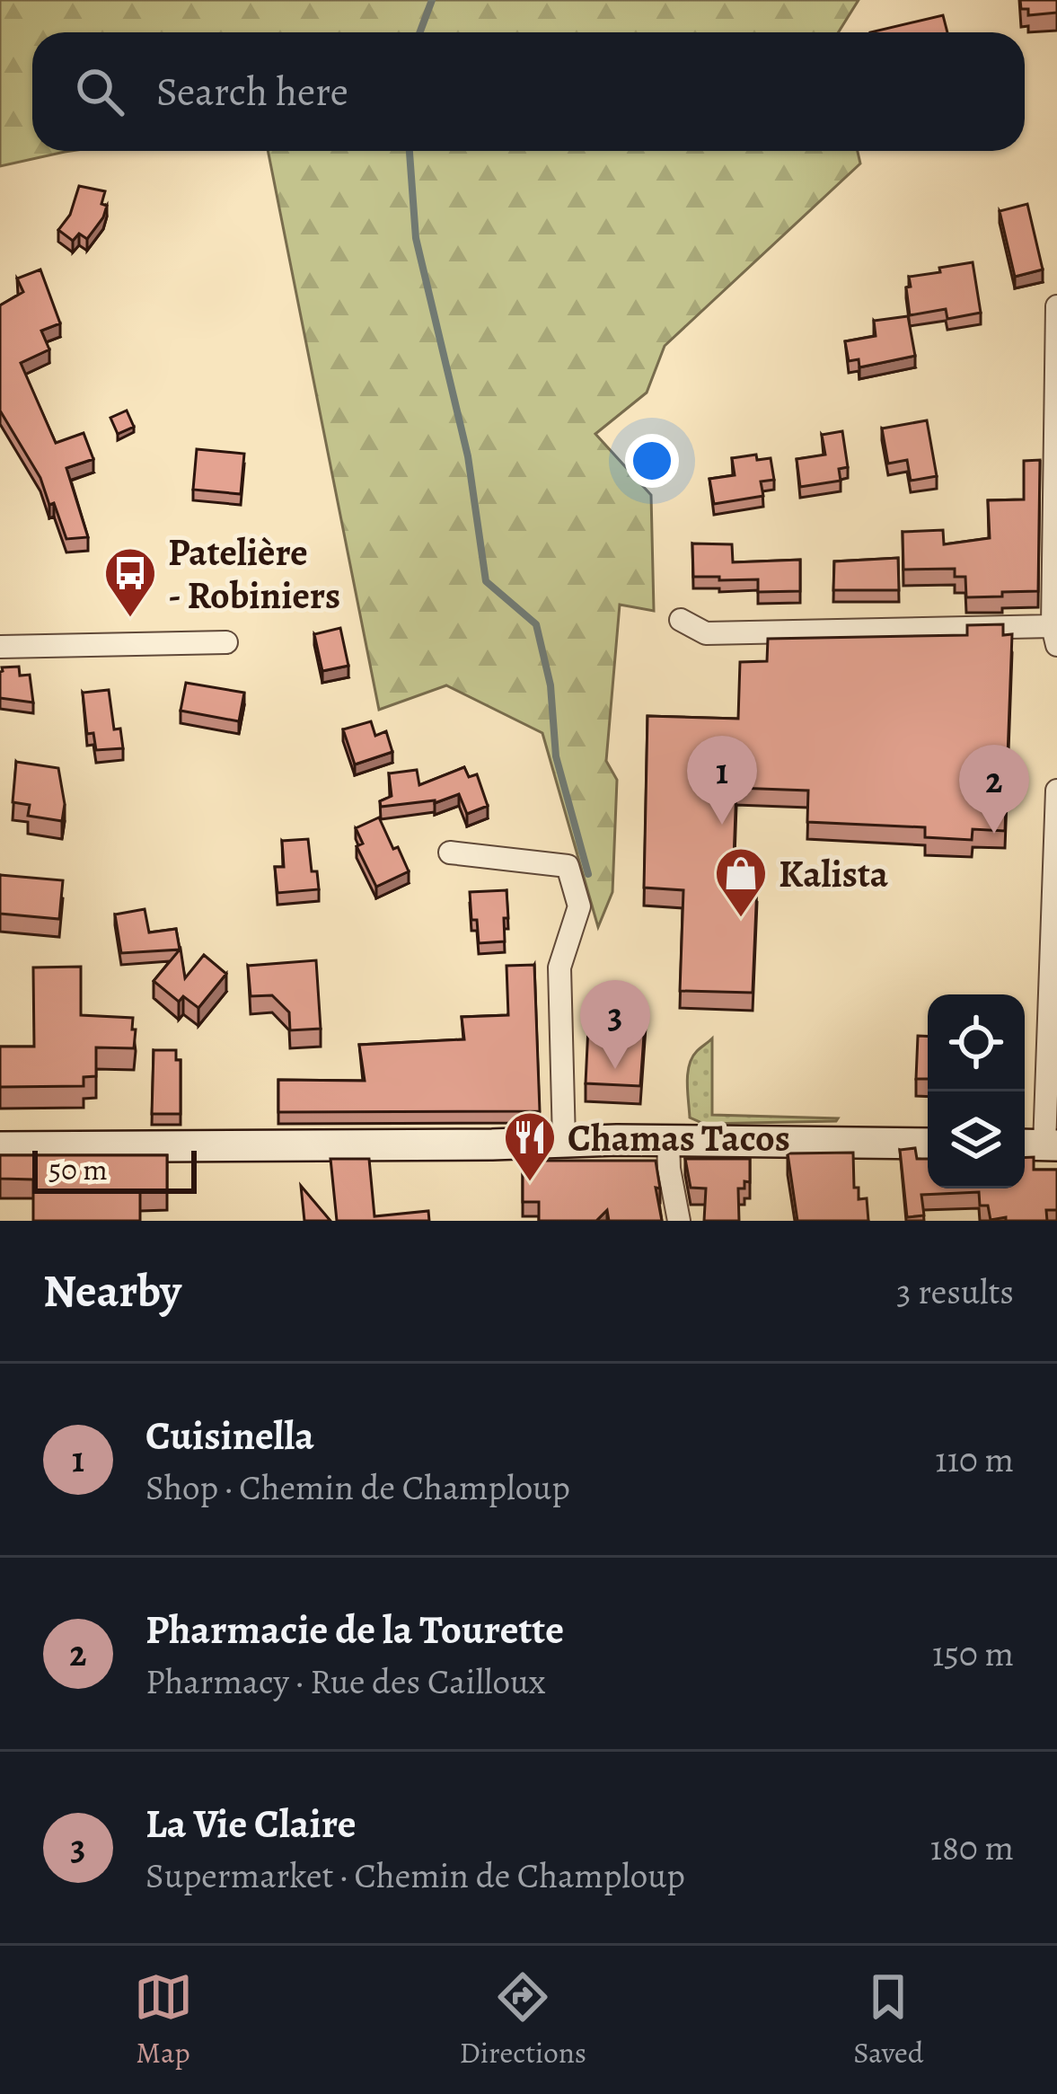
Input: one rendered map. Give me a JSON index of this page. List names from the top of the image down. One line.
{"places":{"bus stop":["Patelière - Robiniers"],"shop":["Kalista"],"restaurant":["Chamas Tacos"]},"scale_bar":"50 m","page":{"search":"Search here","pins":["1","2","3"],"scale":"50 m","heading":["Nearby","3 results"],"list":[{"mark":"1","name":"Cuisinella","note":"Shop · Chemin de Champloup","value":"110 m"},{"mark":"2","name":"Pharmacie de la Tourette","note":"Pharmacy · Rue des Cailloux","value":"150 m"},{"mark":"3","name":"La Vie Claire","note":"Supermarket · Chemin de Champloup","value":"180 m"}],"nav":["Map","Directions","Saved"]}}
